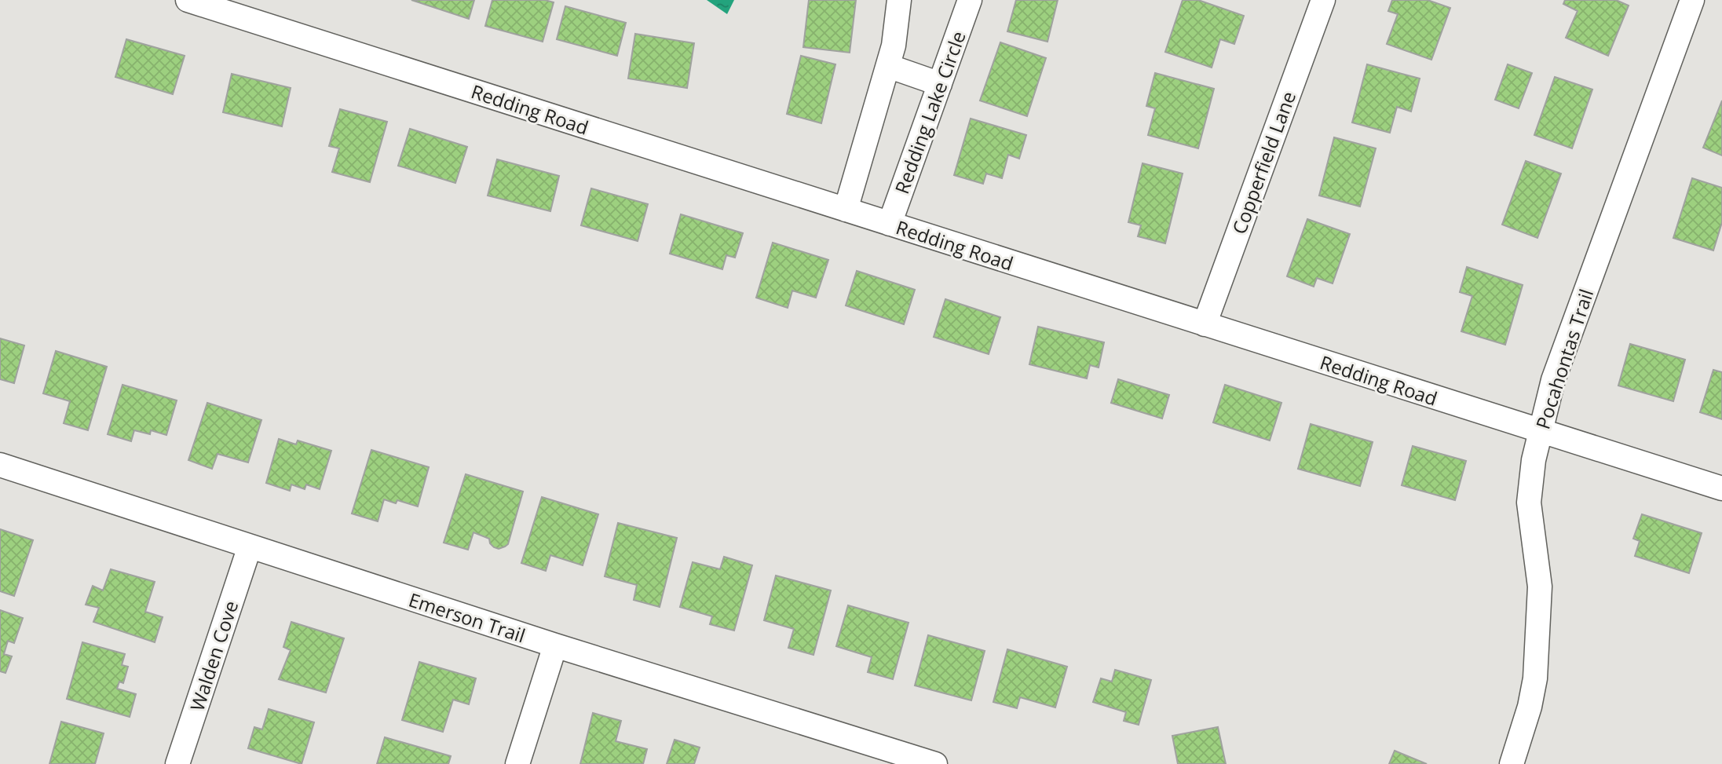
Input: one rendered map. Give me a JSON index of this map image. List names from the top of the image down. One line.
{"streets":{"street":["Redding Road","Redding Lake Circle","Copperfield Lane","Pocahontas Trail","Emerson Trail","Walden Cove"]},"crossings":[["Redding Road","Redding Lake Circle"],["Redding Road","Copperfield Lane"],["Redding Road","Pocahontas Trail"],["Emerson Trail","Walden Cove"]]}
